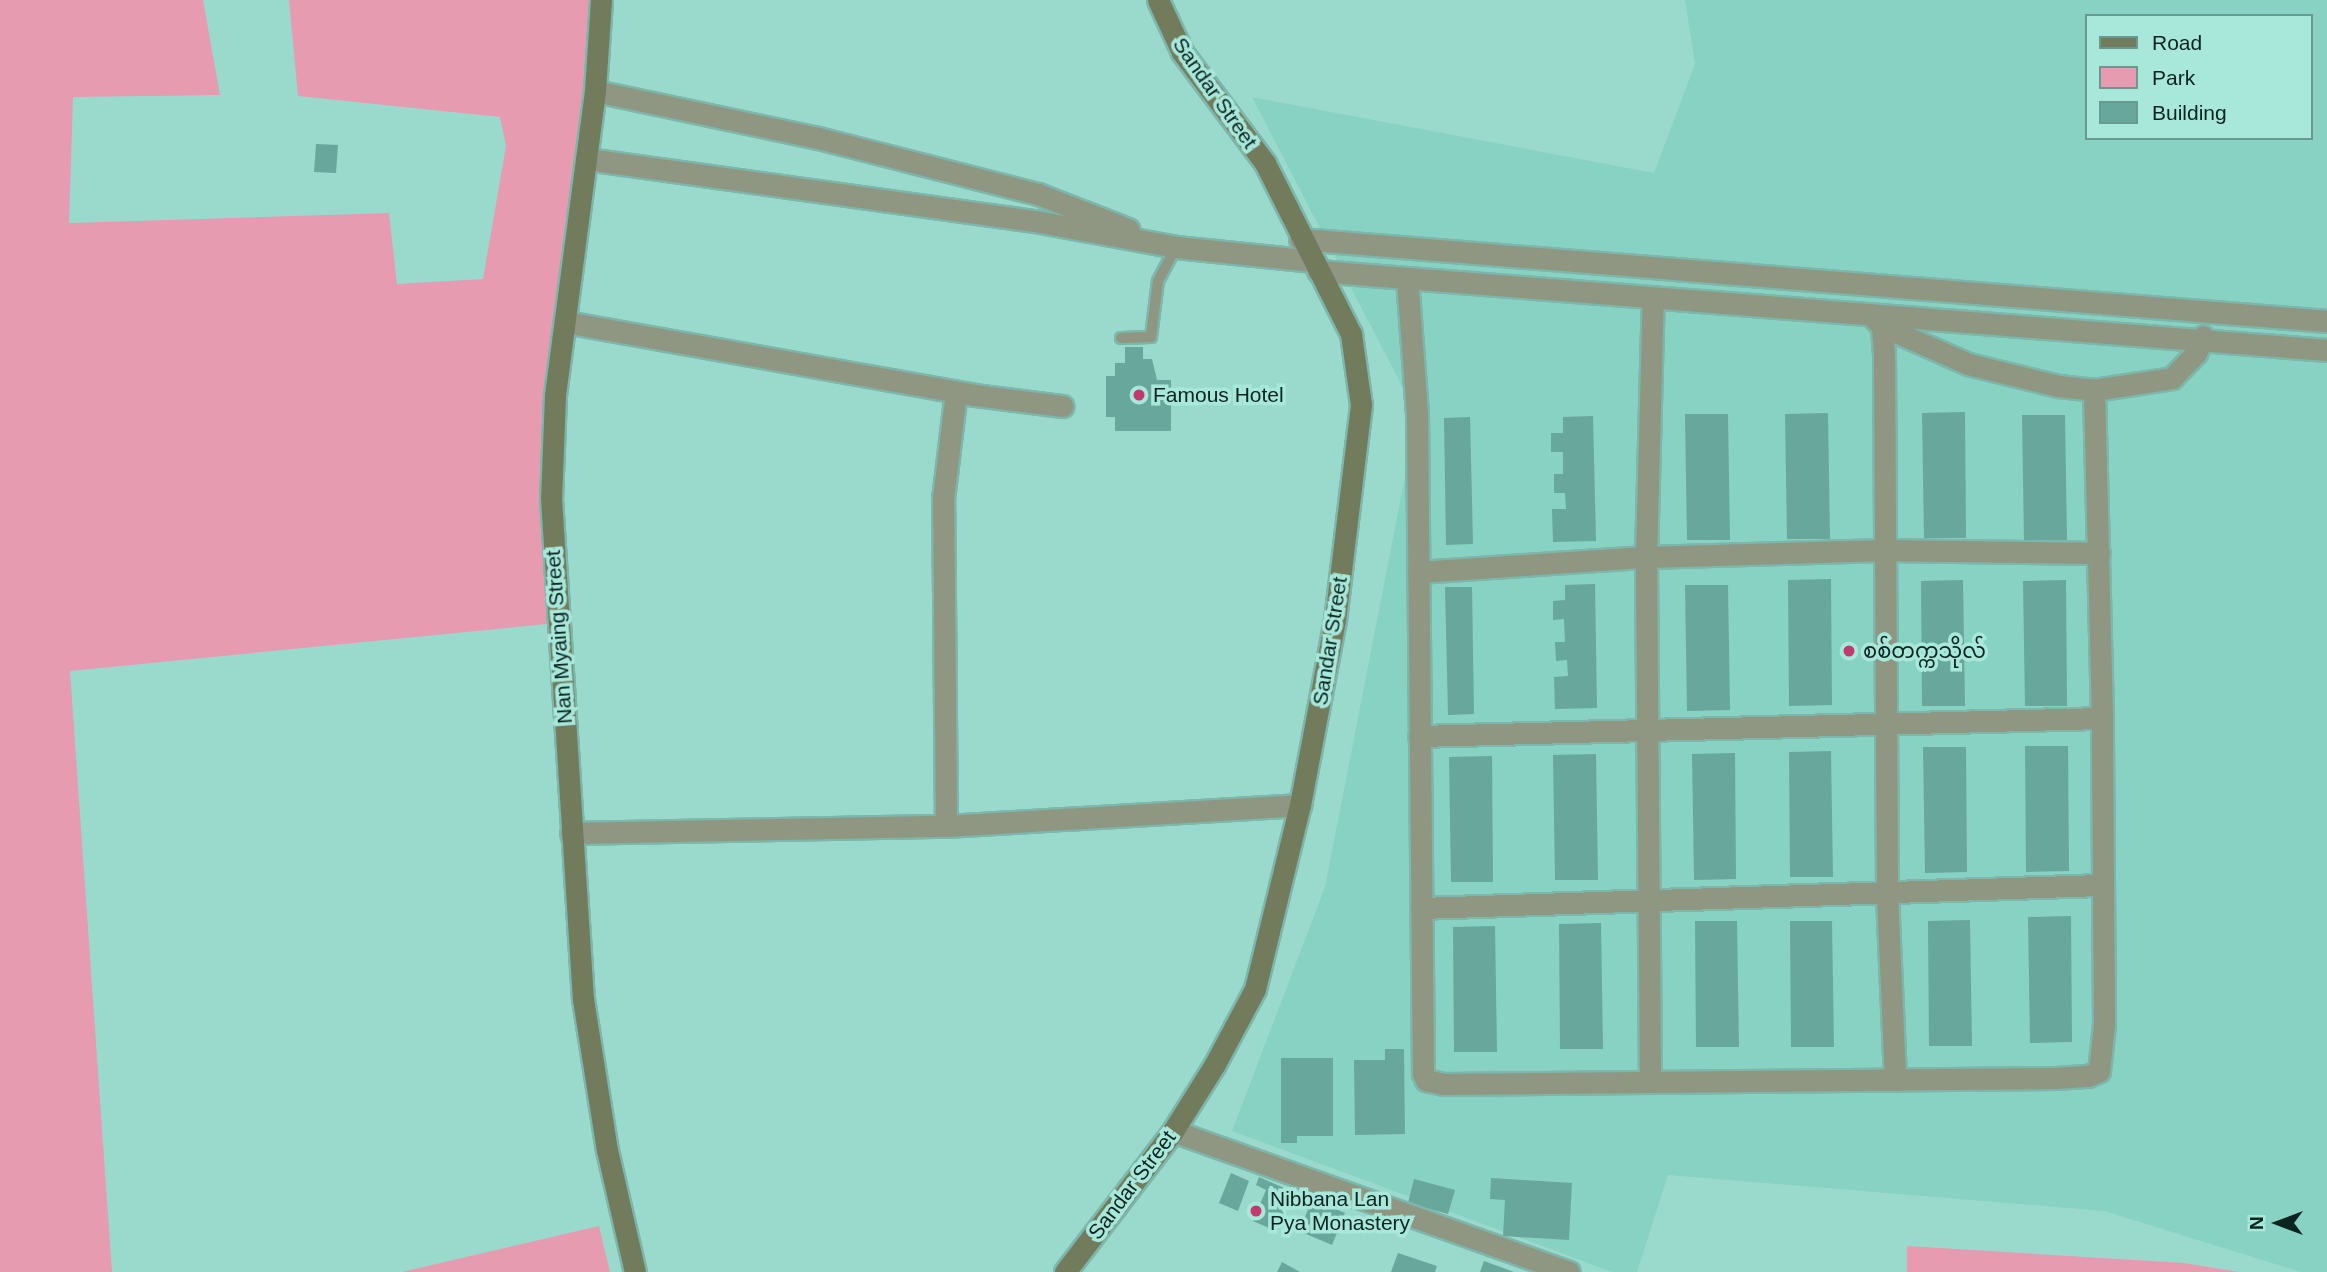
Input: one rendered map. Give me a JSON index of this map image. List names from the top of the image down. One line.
{"streets":{"street":["Sandar Street","Nan Myaing Street"]},"places":["Famous Hotel","စစ်‌တက္ကသိုလ်","Nibbana Lan Pya Monastery"],"legend":["Road","Park","Building"],"north":"left"}
